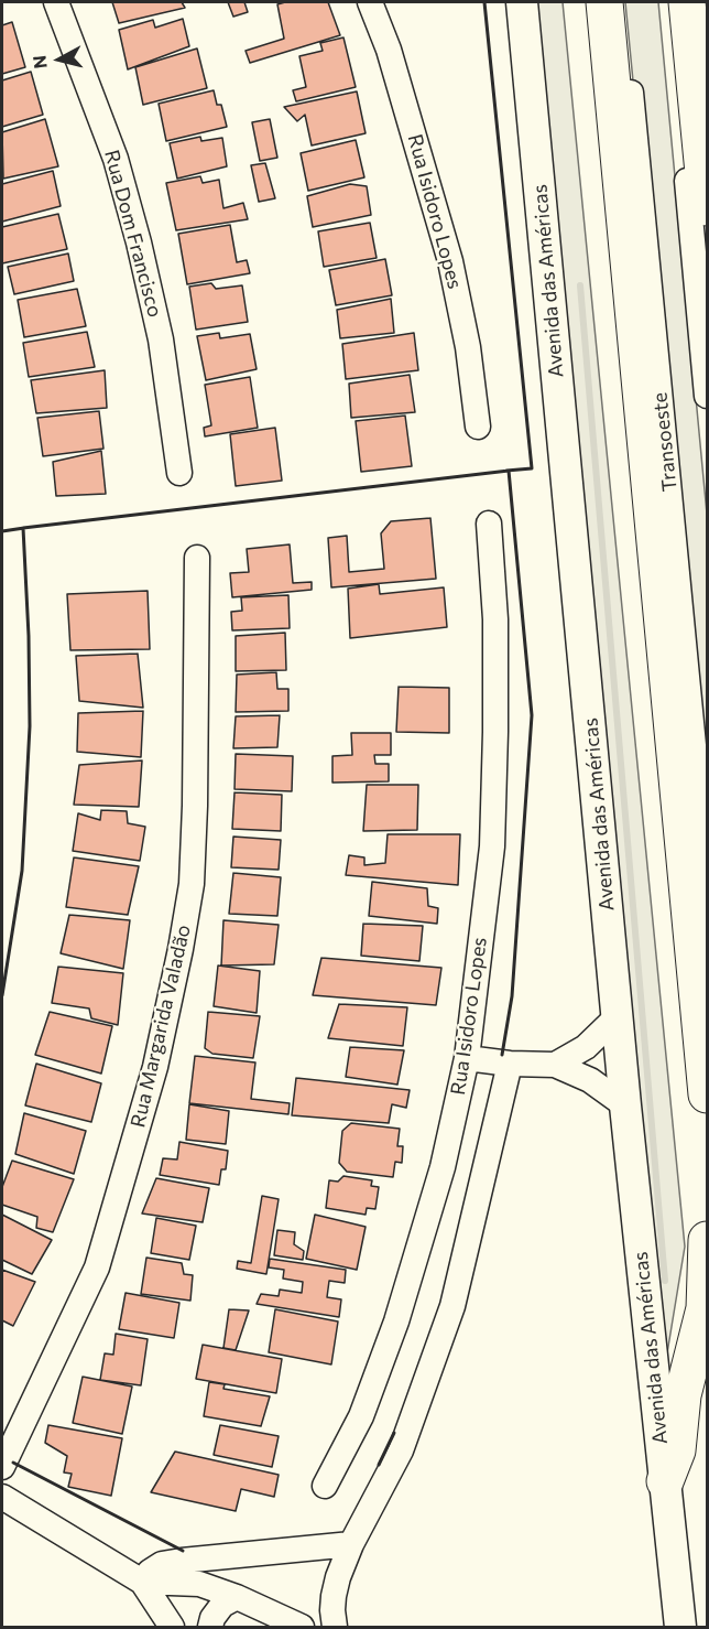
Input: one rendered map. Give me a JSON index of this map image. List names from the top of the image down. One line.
{"streets":{"main road":["Avenida das Américas"],"street":["Rua Isidoro Lopes","Rua Dom Francisco","Transoeste","Rua Margarida Valadão"]},"north":"left"}
